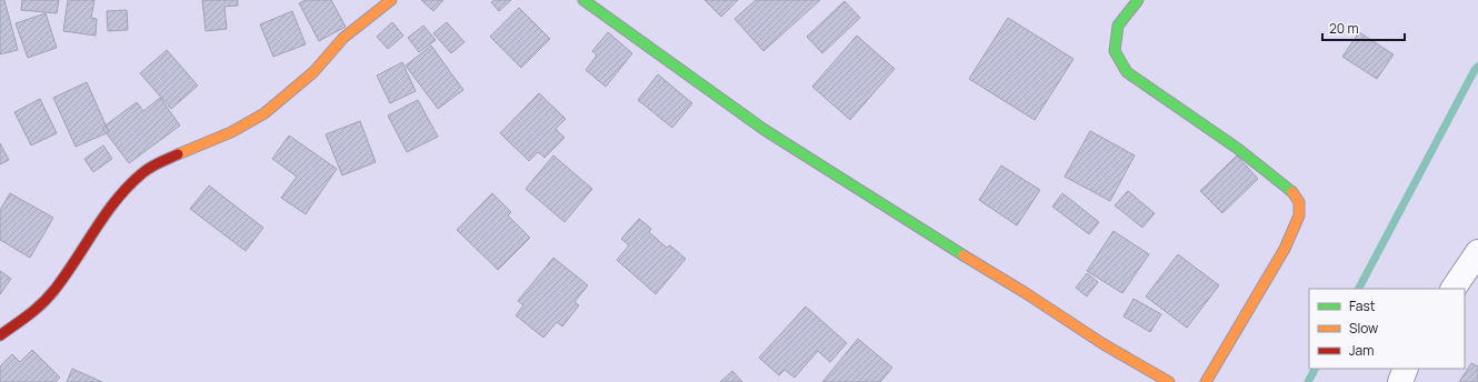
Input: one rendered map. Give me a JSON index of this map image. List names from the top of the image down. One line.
{"legend":["Fast","Slow","Jam"],"scale_bar":"20 m"}
